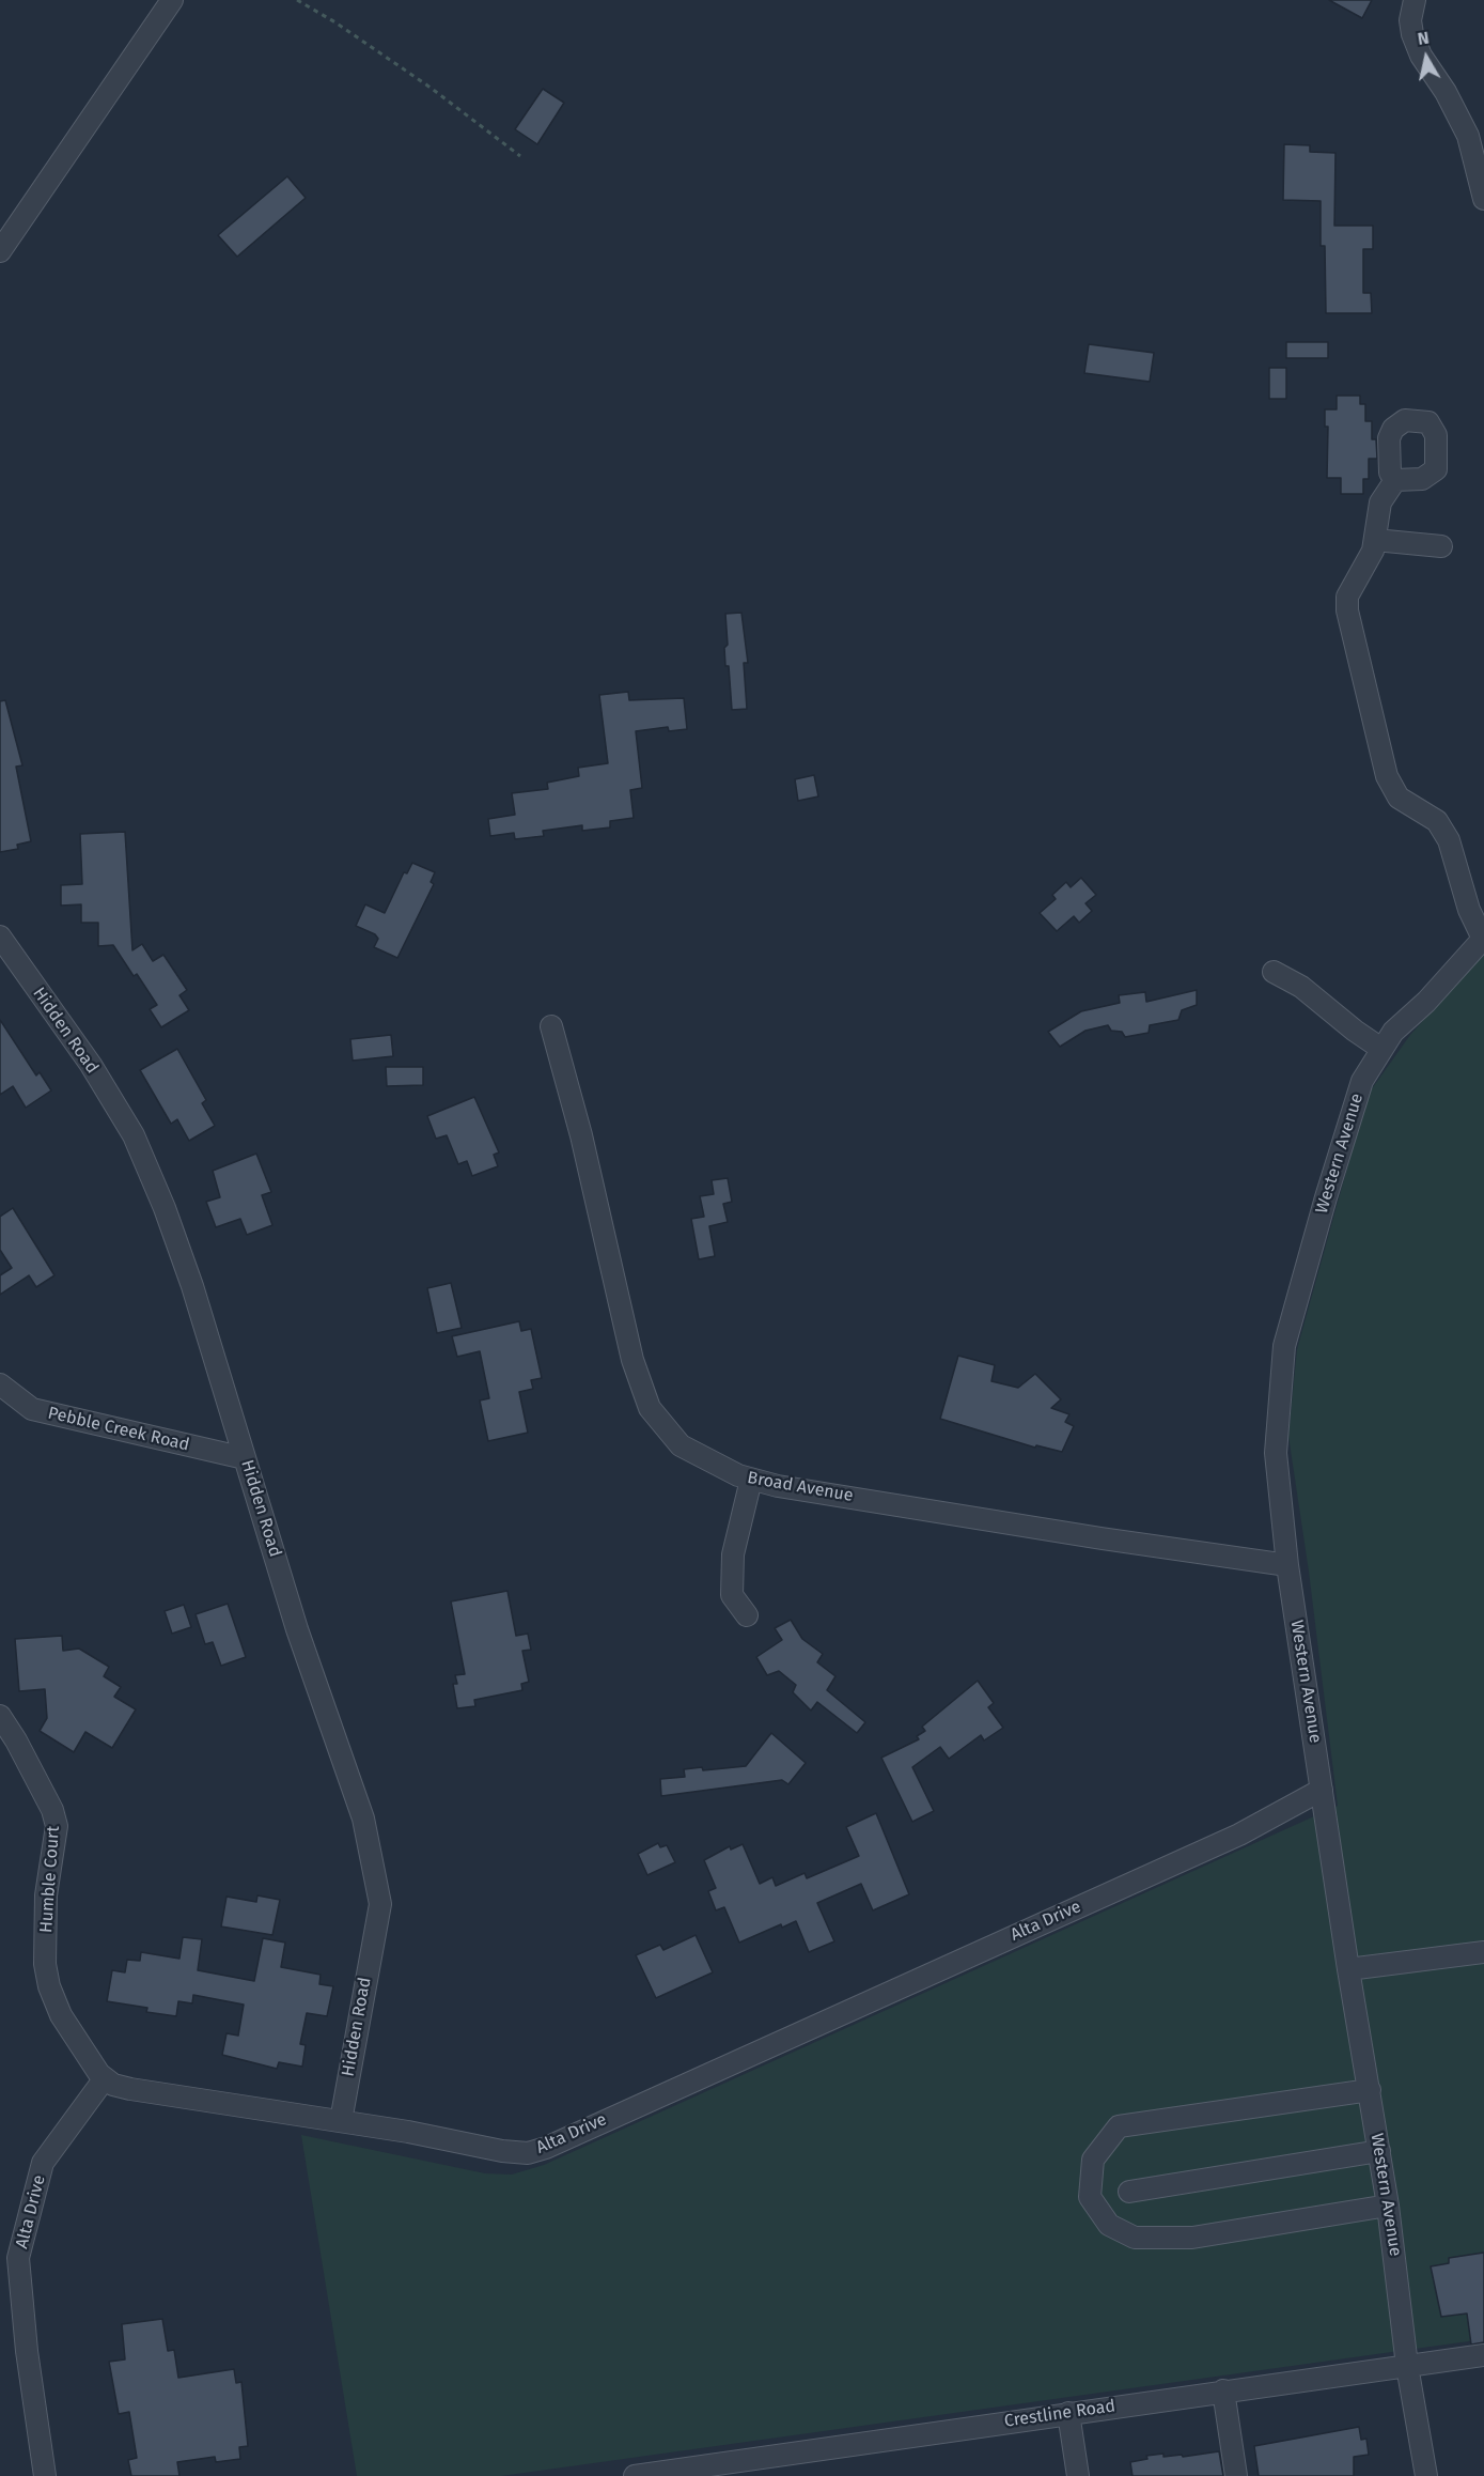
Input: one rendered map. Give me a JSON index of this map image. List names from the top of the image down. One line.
{"streets":{"street":["Hidden Road","Western Avenue","Pebble Creek Road","Broad Avenue","Humble Court","Alta Drive","Crestline Road"]},"crossings":[["Hidden Road","Pebble Creek Road"],["Hidden Road","Alta Drive"],["Western Avenue","Broad Avenue"],["Western Avenue","Alta Drive"],["Western Avenue","Crestline Road"],["Humble Court","Alta Drive"]],"north":"top"}
